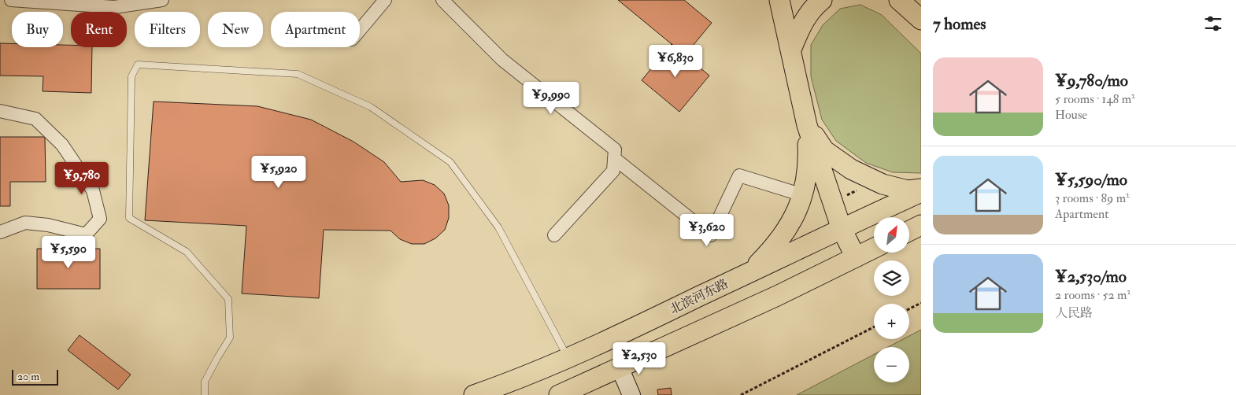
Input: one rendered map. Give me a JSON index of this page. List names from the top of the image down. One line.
{"streets":{"main road":["北滨河东路"]},"scale_bar":"20 m","north":"top right","page":{"heading":"7 homes","chip":["Buy","Rent","Filters","New","Apartment"],"price":["¥6,830","¥9,990","¥5,920","¥9,780","¥3,620","¥5,590","¥2,530"],"list":[{"name":"¥9,780/mo","note":"5 rooms · 148 m² · House"},{"name":"¥5,590/mo","note":"3 rooms · 89 m² · Apartment"},{"name":"¥2,530/mo","note":"2 rooms · 52 m² · 人民路"}],"map_buttons":["+","−"],"scale":"20 m"}}
